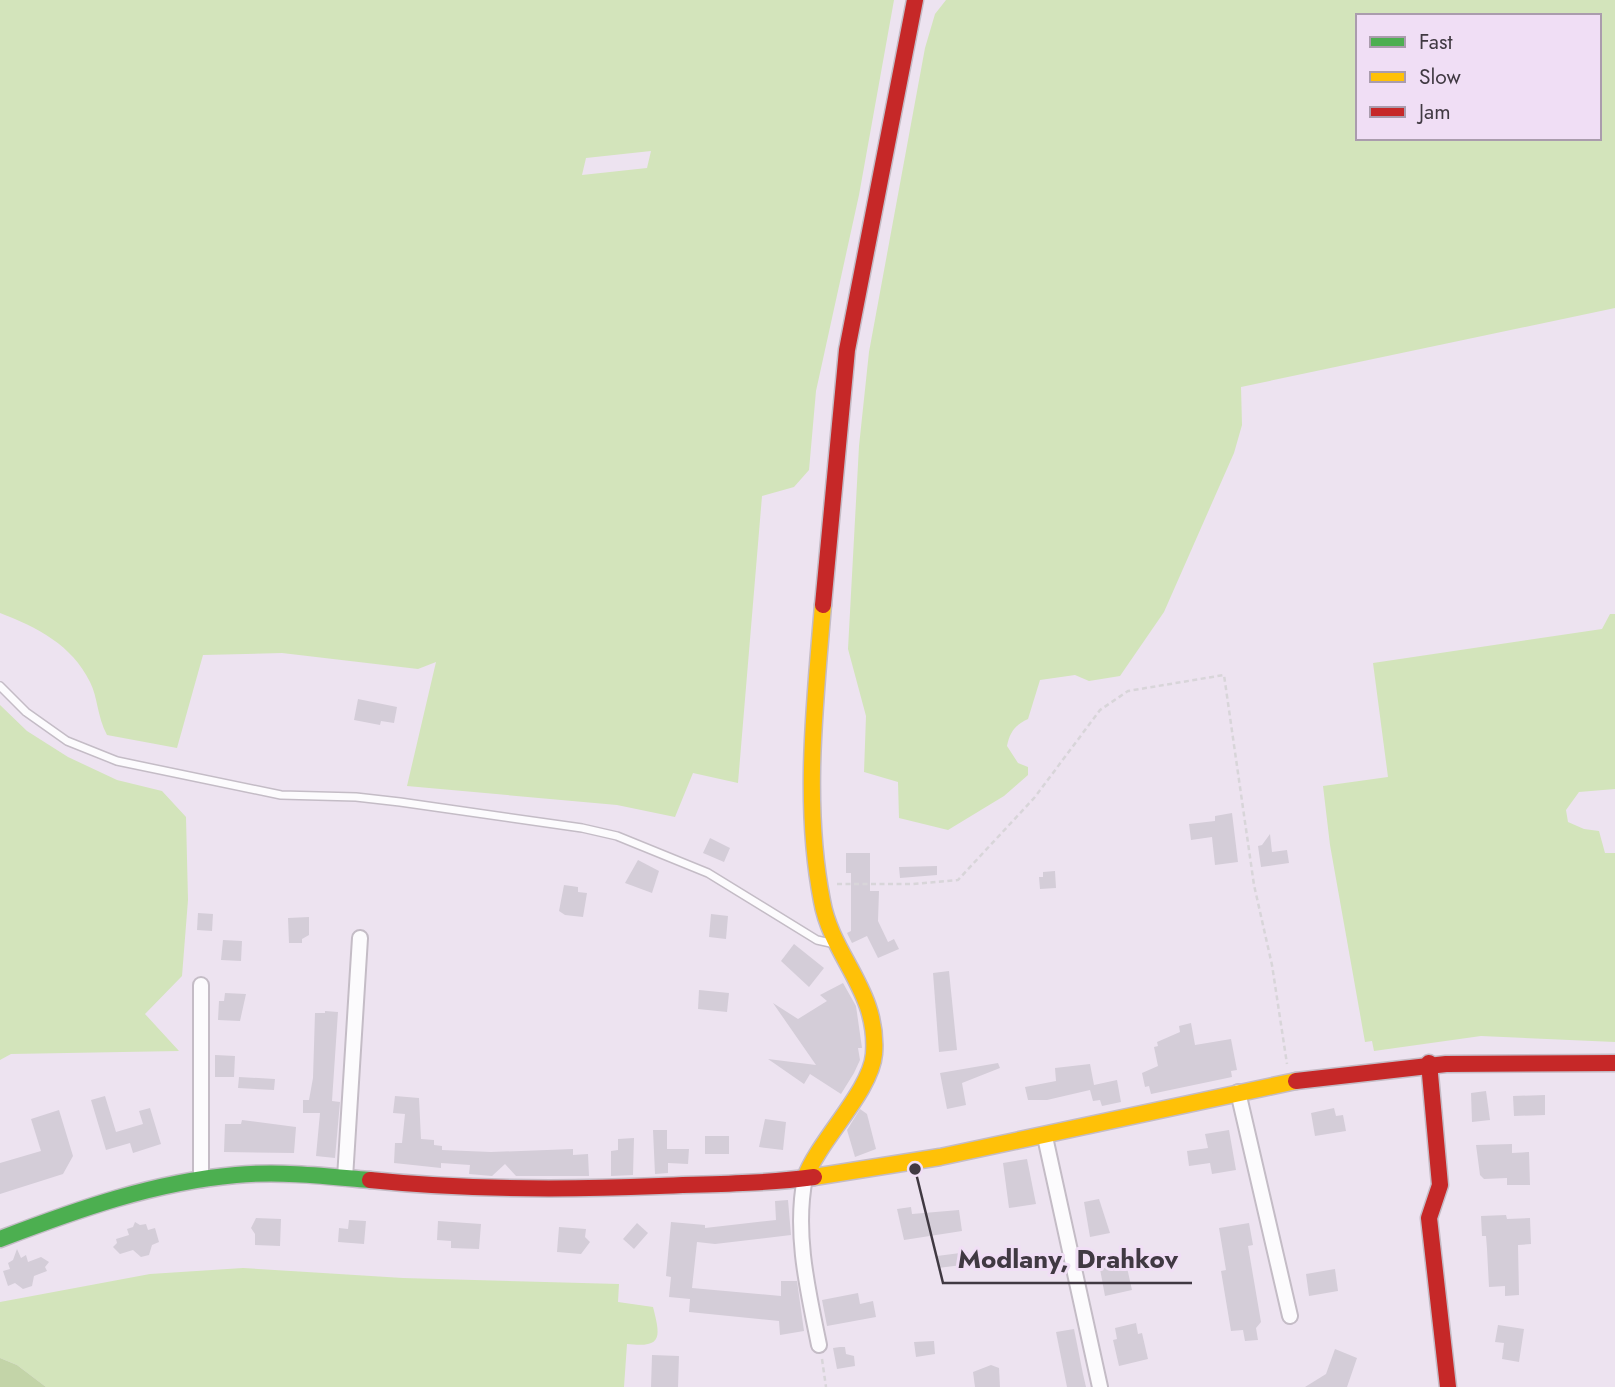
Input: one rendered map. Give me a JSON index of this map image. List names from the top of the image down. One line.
{"places":["Modlany, Drahkov"],"legend":["Fast","Slow","Jam"]}
